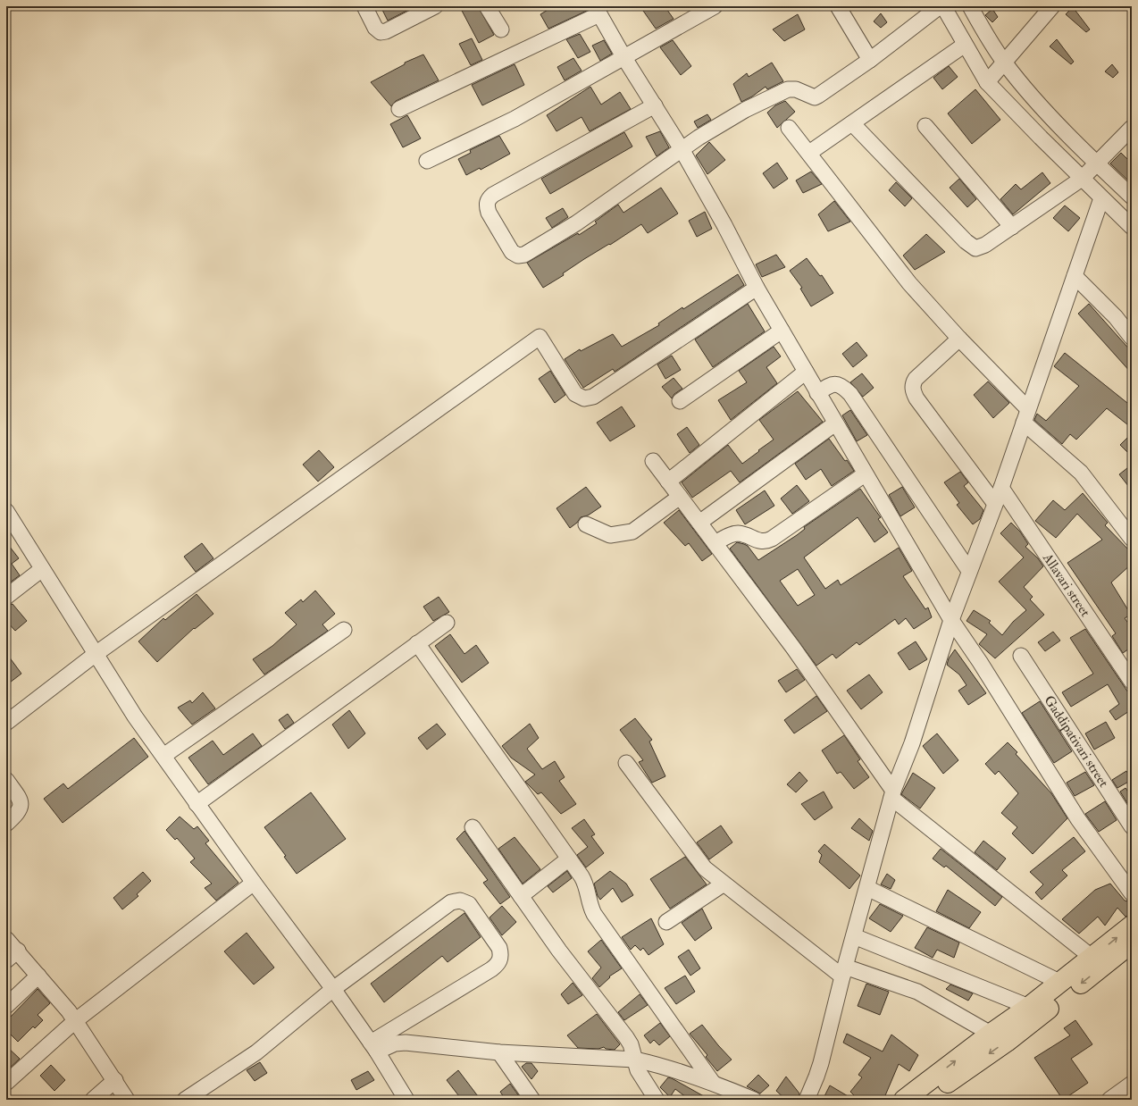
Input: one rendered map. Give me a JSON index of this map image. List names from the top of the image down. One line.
{"streets":{"street":["Allavari street","Gaddipativari street"]}}
